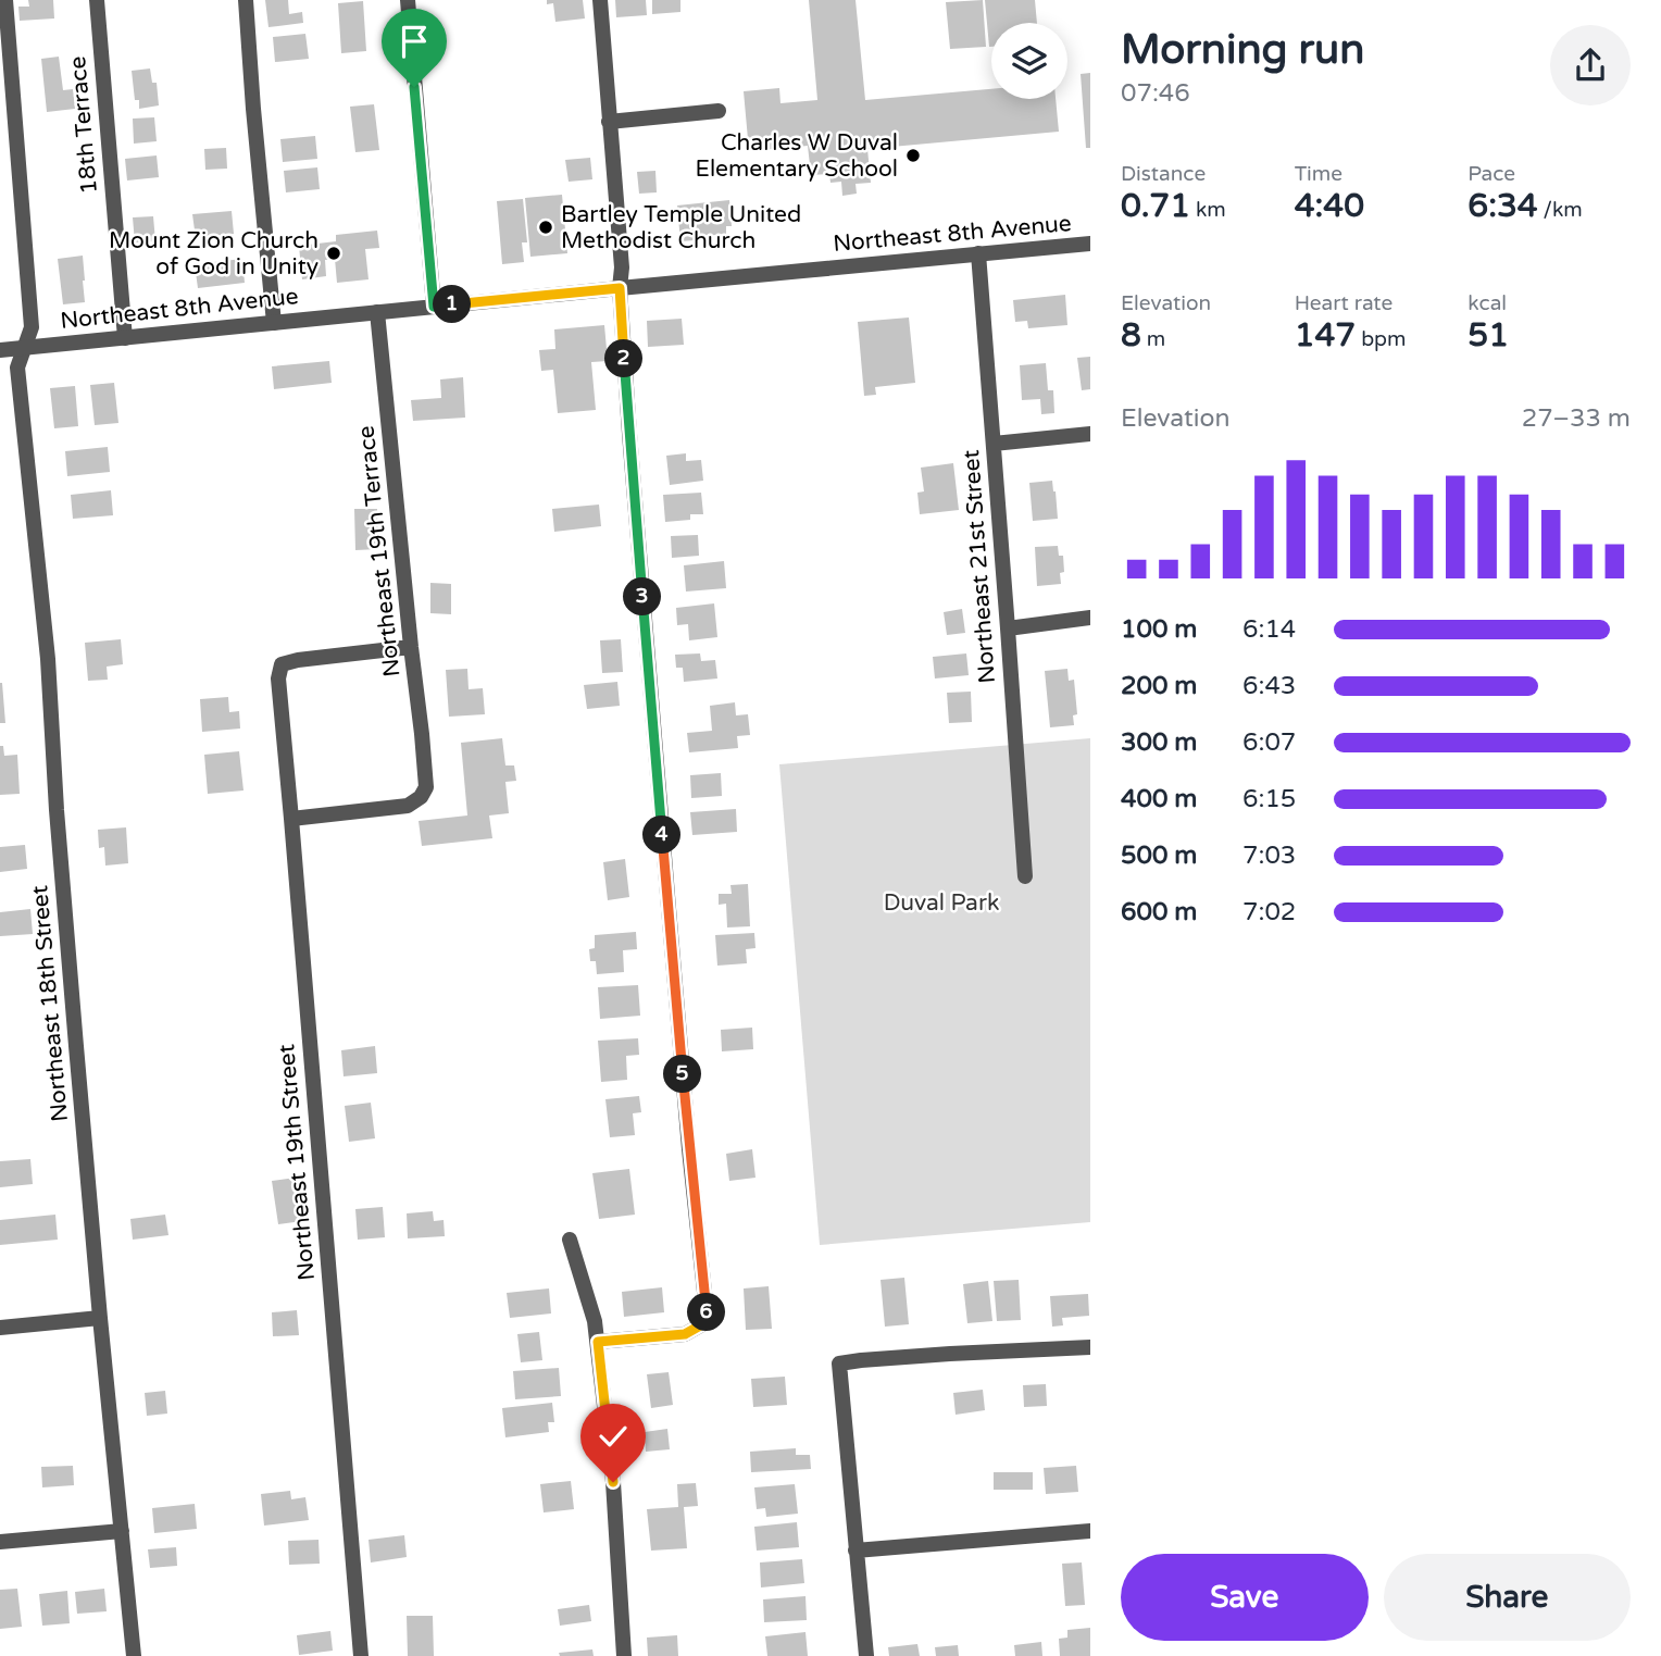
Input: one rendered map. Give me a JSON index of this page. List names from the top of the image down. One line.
{"streets":{"street":["18th Terrace","Northeast 8th Avenue","Northeast 19th Terrace","Northeast 21st Street","Northeast 18th Street","Northeast 19th Street"]},"crossings":[["18th Terrace","Northeast 8th Avenue"],["Northeast 8th Avenue","Northeast 19th Terrace"],["Northeast 8th Avenue","Northeast 21st Street"],["Northeast 8th Avenue","Northeast 18th Street"],["Northeast 19th Terrace","Northeast 19th Street"]],"parks":["Duval Park"],"places":["Charles W Duval Elementary School","Bartley Temple United Methodist Church","Mount Zion Church of God in Unity"],"page":{"heading":["Morning run","07:46"],"stats":[["Distance","0.71 km"],["Time","4:40"],["Pace","6:34 /km"],["Elevation","8 m"],["Heart rate","147 bpm"],["kcal","51"]],"pins":["1","2","3","4","5","6"],"chart":["Elevation","27–33 m"],"list":[{"name":"100 m","note":"6:14"},{"name":"200 m","note":"6:43"},{"name":"300 m","note":"6:07"},{"name":"400 m","note":"6:15"},{"name":"500 m","note":"7:03"},{"name":"600 m","note":"7:02"}],"buttons":["Save","Share"]}}
